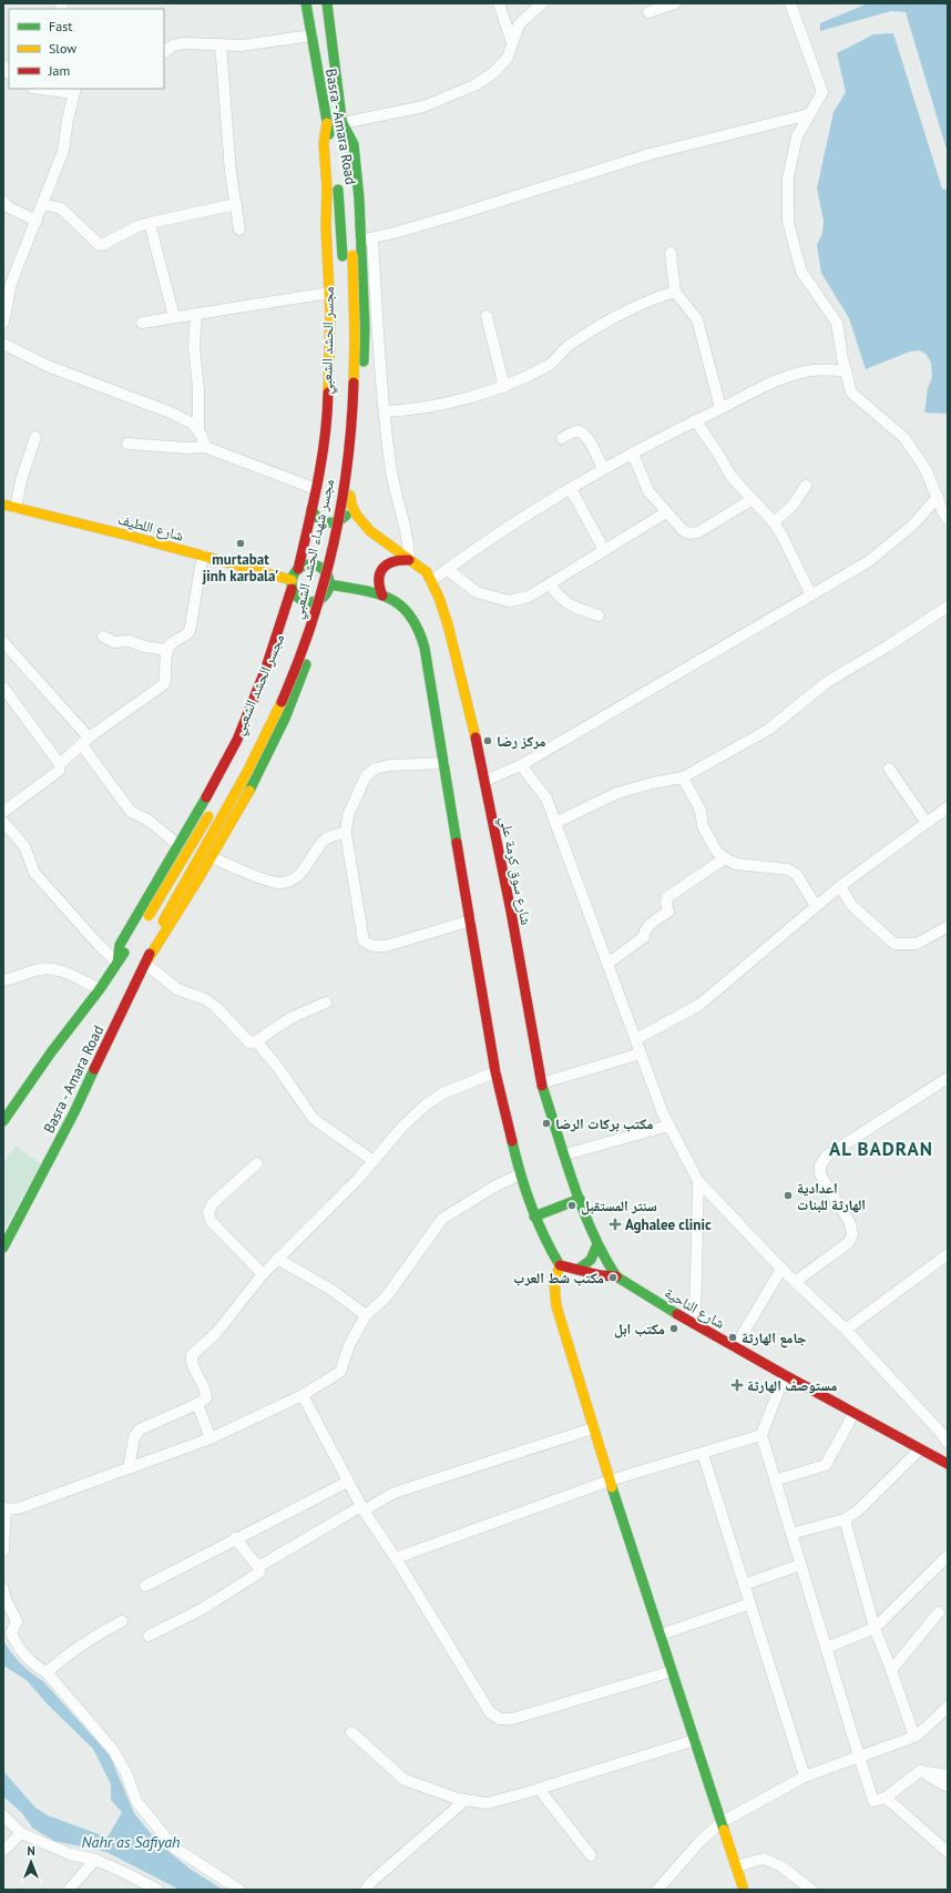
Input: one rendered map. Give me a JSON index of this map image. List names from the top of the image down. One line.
{"streets":{"main road":["Basra - Amara Road","مجسر الحشد الشعبي","شارع اللطيف","مجسر شهداء الحشد الشعبي","شارع سوق كرمة علي","شارع الناحية"]},"crossings":[["Basra - Amara Road","مجسر الحشد الشعبي"],["Basra - Amara Road","مجسر شهداء الحشد الشعبي"],["شارع سوق كرمة علي","شارع الناحية"]],"districts":["AL BADRAN"],"water":["Nahr as Safiyah"],"places":{"other":["murtabat jinh karbala'","مركز رضا","مكتب بركات الرضا","اعدادية الهارثة للبنات","سنتر المستقبل","مكتب شط العرب","مكتب ابل","جامع الهارثة"],"health":["Aghalee clinic","مستوصف الهارثة"]},"legend":["Fast","Slow","Jam"],"north":"top"}
